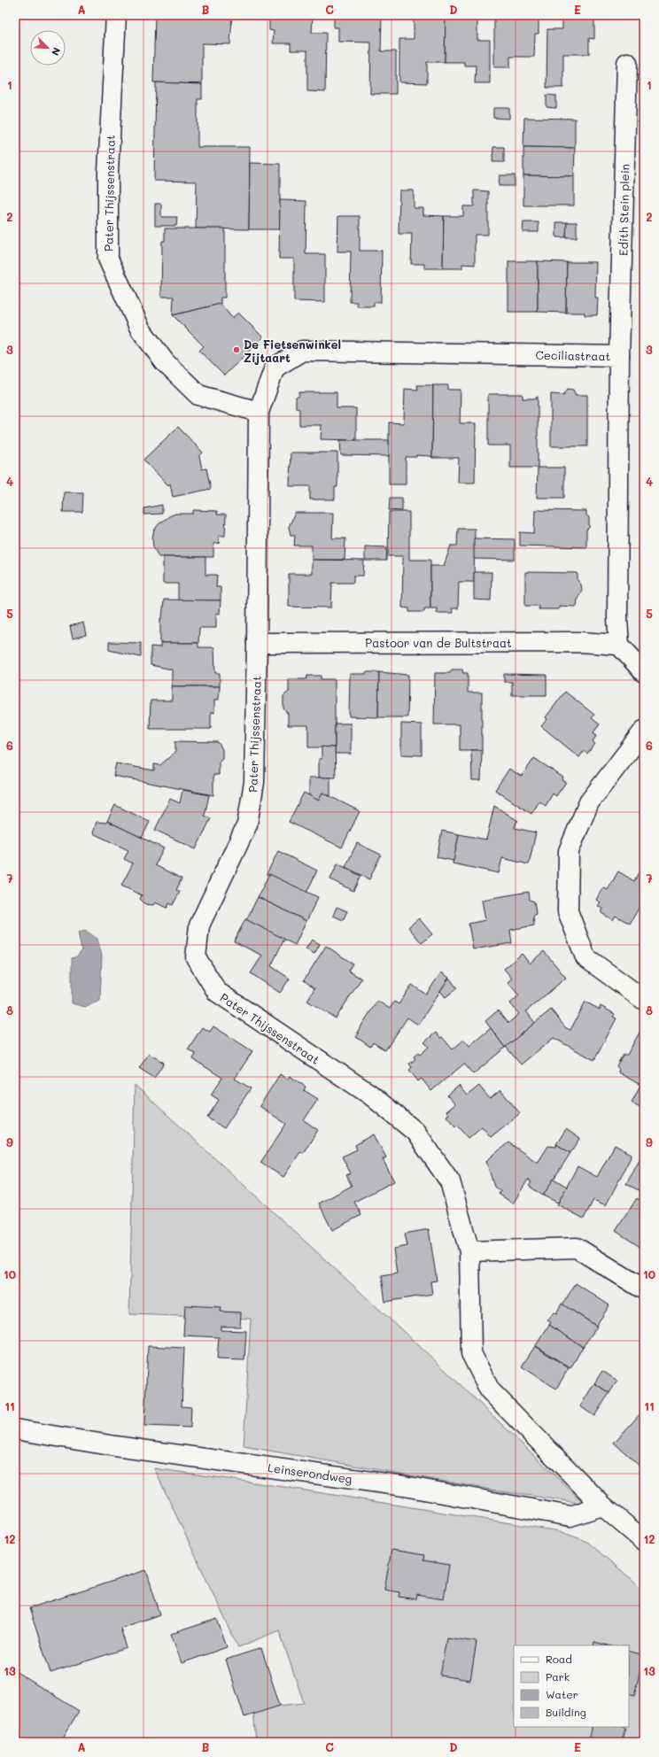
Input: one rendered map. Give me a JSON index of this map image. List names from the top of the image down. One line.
{"streets":{"street":["Pater Thijssenstraat","Edith Stein plein","Ceciliastraat","Pastoor van de Bultstraat","Leinserondweg"]},"crossings":[["Pater Thijssenstraat","Ceciliastraat"],["Pater Thijssenstraat","Pastoor van de Bultstraat"],["Edith Stein plein","Ceciliastraat"],["Ceciliastraat","Pastoor van de Bultstraat"]],"places":["De Fietsenwinkel Zijtaart"],"legend":["Road","Park","Water","Building"],"north":"bottom right","grid":{"columns":["A","B","C","D","E"],"rows":["1","2","3","4","5","6","7","8","9","10","11","12","13"]}}
